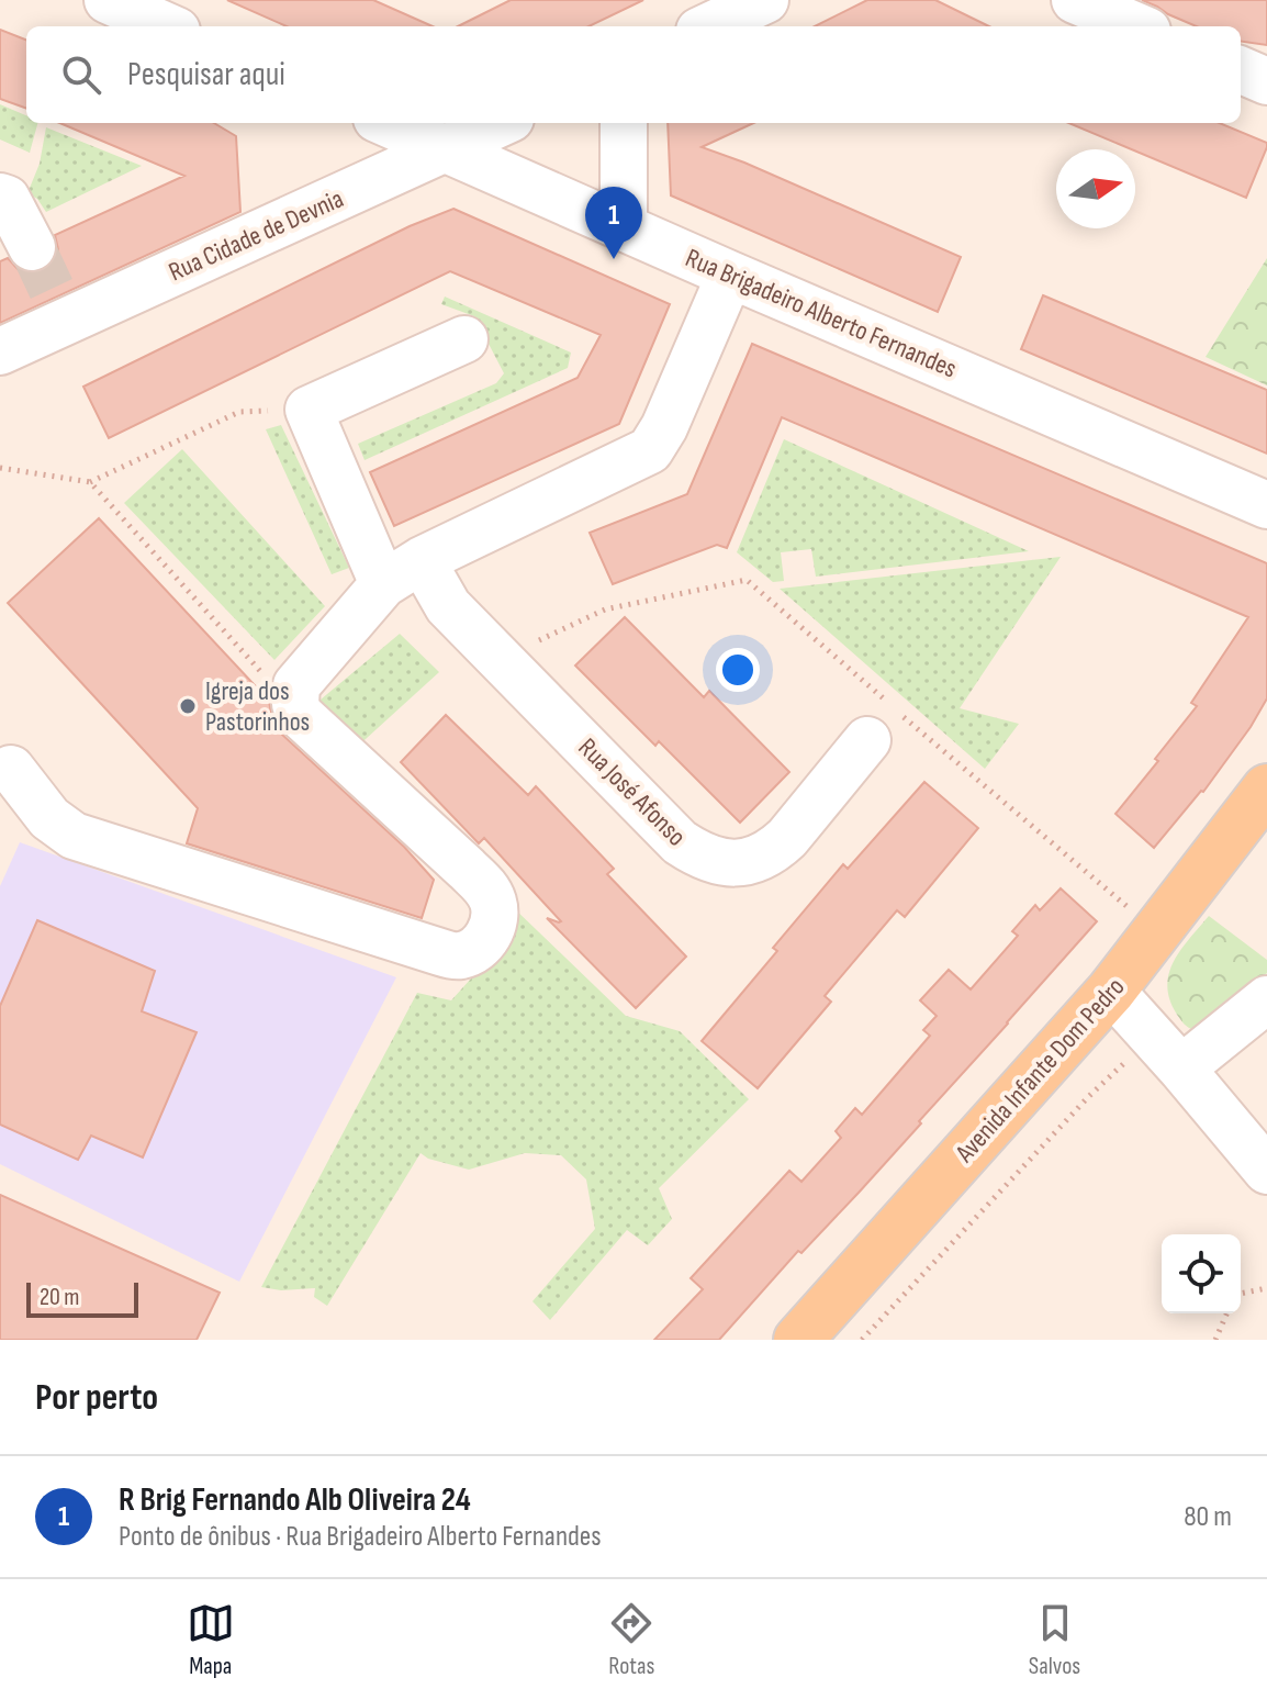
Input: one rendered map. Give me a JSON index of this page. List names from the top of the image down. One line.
{"streets":{"main road":["Avenida Infante Dom Pedro"],"street":["Rua Cidade de Devnia","Rua Brigadeiro Alberto Fernandes","Rua José Afonso"]},"crossings":[["Rua Cidade de Devnia","Rua Brigadeiro Alberto Fernandes"]],"places":["Igreja dos Pastorinhos"],"scale_bar":"20 m","north":"right","page":{"search":"Pesquisar aqui","pins":"1","scale":"20 m","heading":"Por perto","list":[{"mark":"1","name":"R Brig Fernando Alb Oliveira 24","note":"Ponto de ônibus · Rua Brigadeiro Alberto Fernandes","value":"80 m"}],"nav":["Mapa","Rotas","Salvos"]}}
